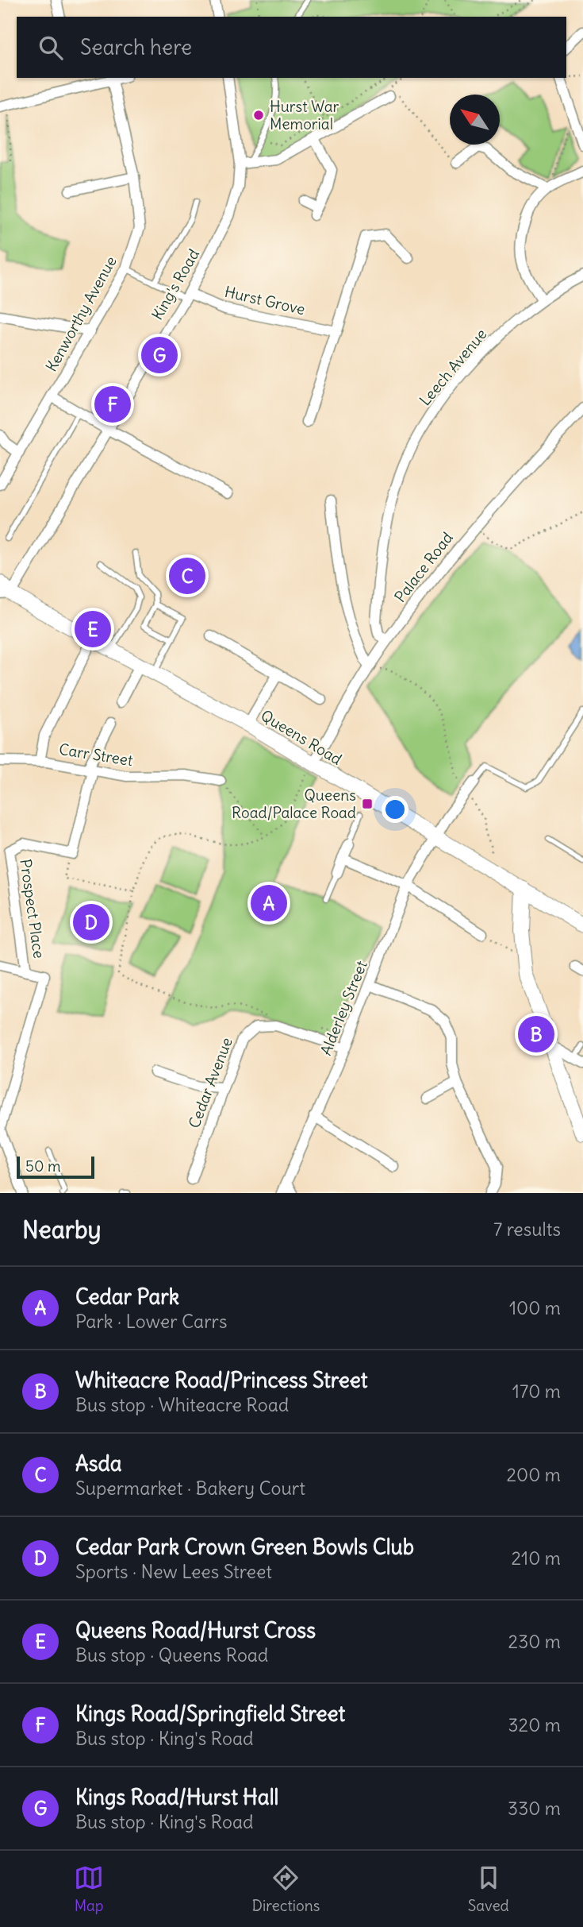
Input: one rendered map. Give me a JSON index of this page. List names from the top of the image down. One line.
{"streets":{"main road":["Queens Road"],"street":["King's Road","Hurst Grove","Kenworthy Avenue","Leech Avenue","Palace Road","Carr Street","Prospect Place","Alderley Street","Cedar Avenue"]},"crossings":[["King's Road","Hurst Grove"],["King's Road","Queens Road"],["Leech Avenue","Palace Road"],["Palace Road","Queens Road"],["Queens Road","Alderley Street"],["Alderley Street","Cedar Avenue"]],"places":{"other":["Hurst War Memorial"],"transit":["Queens Road/Palace Road"]},"scale_bar":"50 m","north":"top left","page":{"search":"Search here","pins":["G","F","C","E","A","D","B"],"scale":"50 m","heading":["Nearby","7 results"],"list":[{"mark":"A","name":"Cedar Park","note":"Park · Lower Carrs","value":"100 m"},{"mark":"B","name":"Whiteacre Road/Princess Street","note":"Bus stop · Whiteacre Road","value":"170 m"},{"mark":"C","name":"Asda","note":"Supermarket · Bakery Court","value":"200 m"},{"mark":"D","name":"Cedar Park Crown Green Bowls Club","note":"Sports · New Lees Street","value":"210 m"},{"mark":"E","name":"Queens Road/Hurst Cross","note":"Bus stop · Queens Road","value":"230 m"},{"mark":"F","name":"Kings Road/Springfield Street","note":"Bus stop · King's Road","value":"320 m"},{"mark":"G","name":"Kings Road/Hurst Hall","note":"Bus stop · King's Road","value":"330 m"}],"nav":["Map","Directions","Saved"]}}
